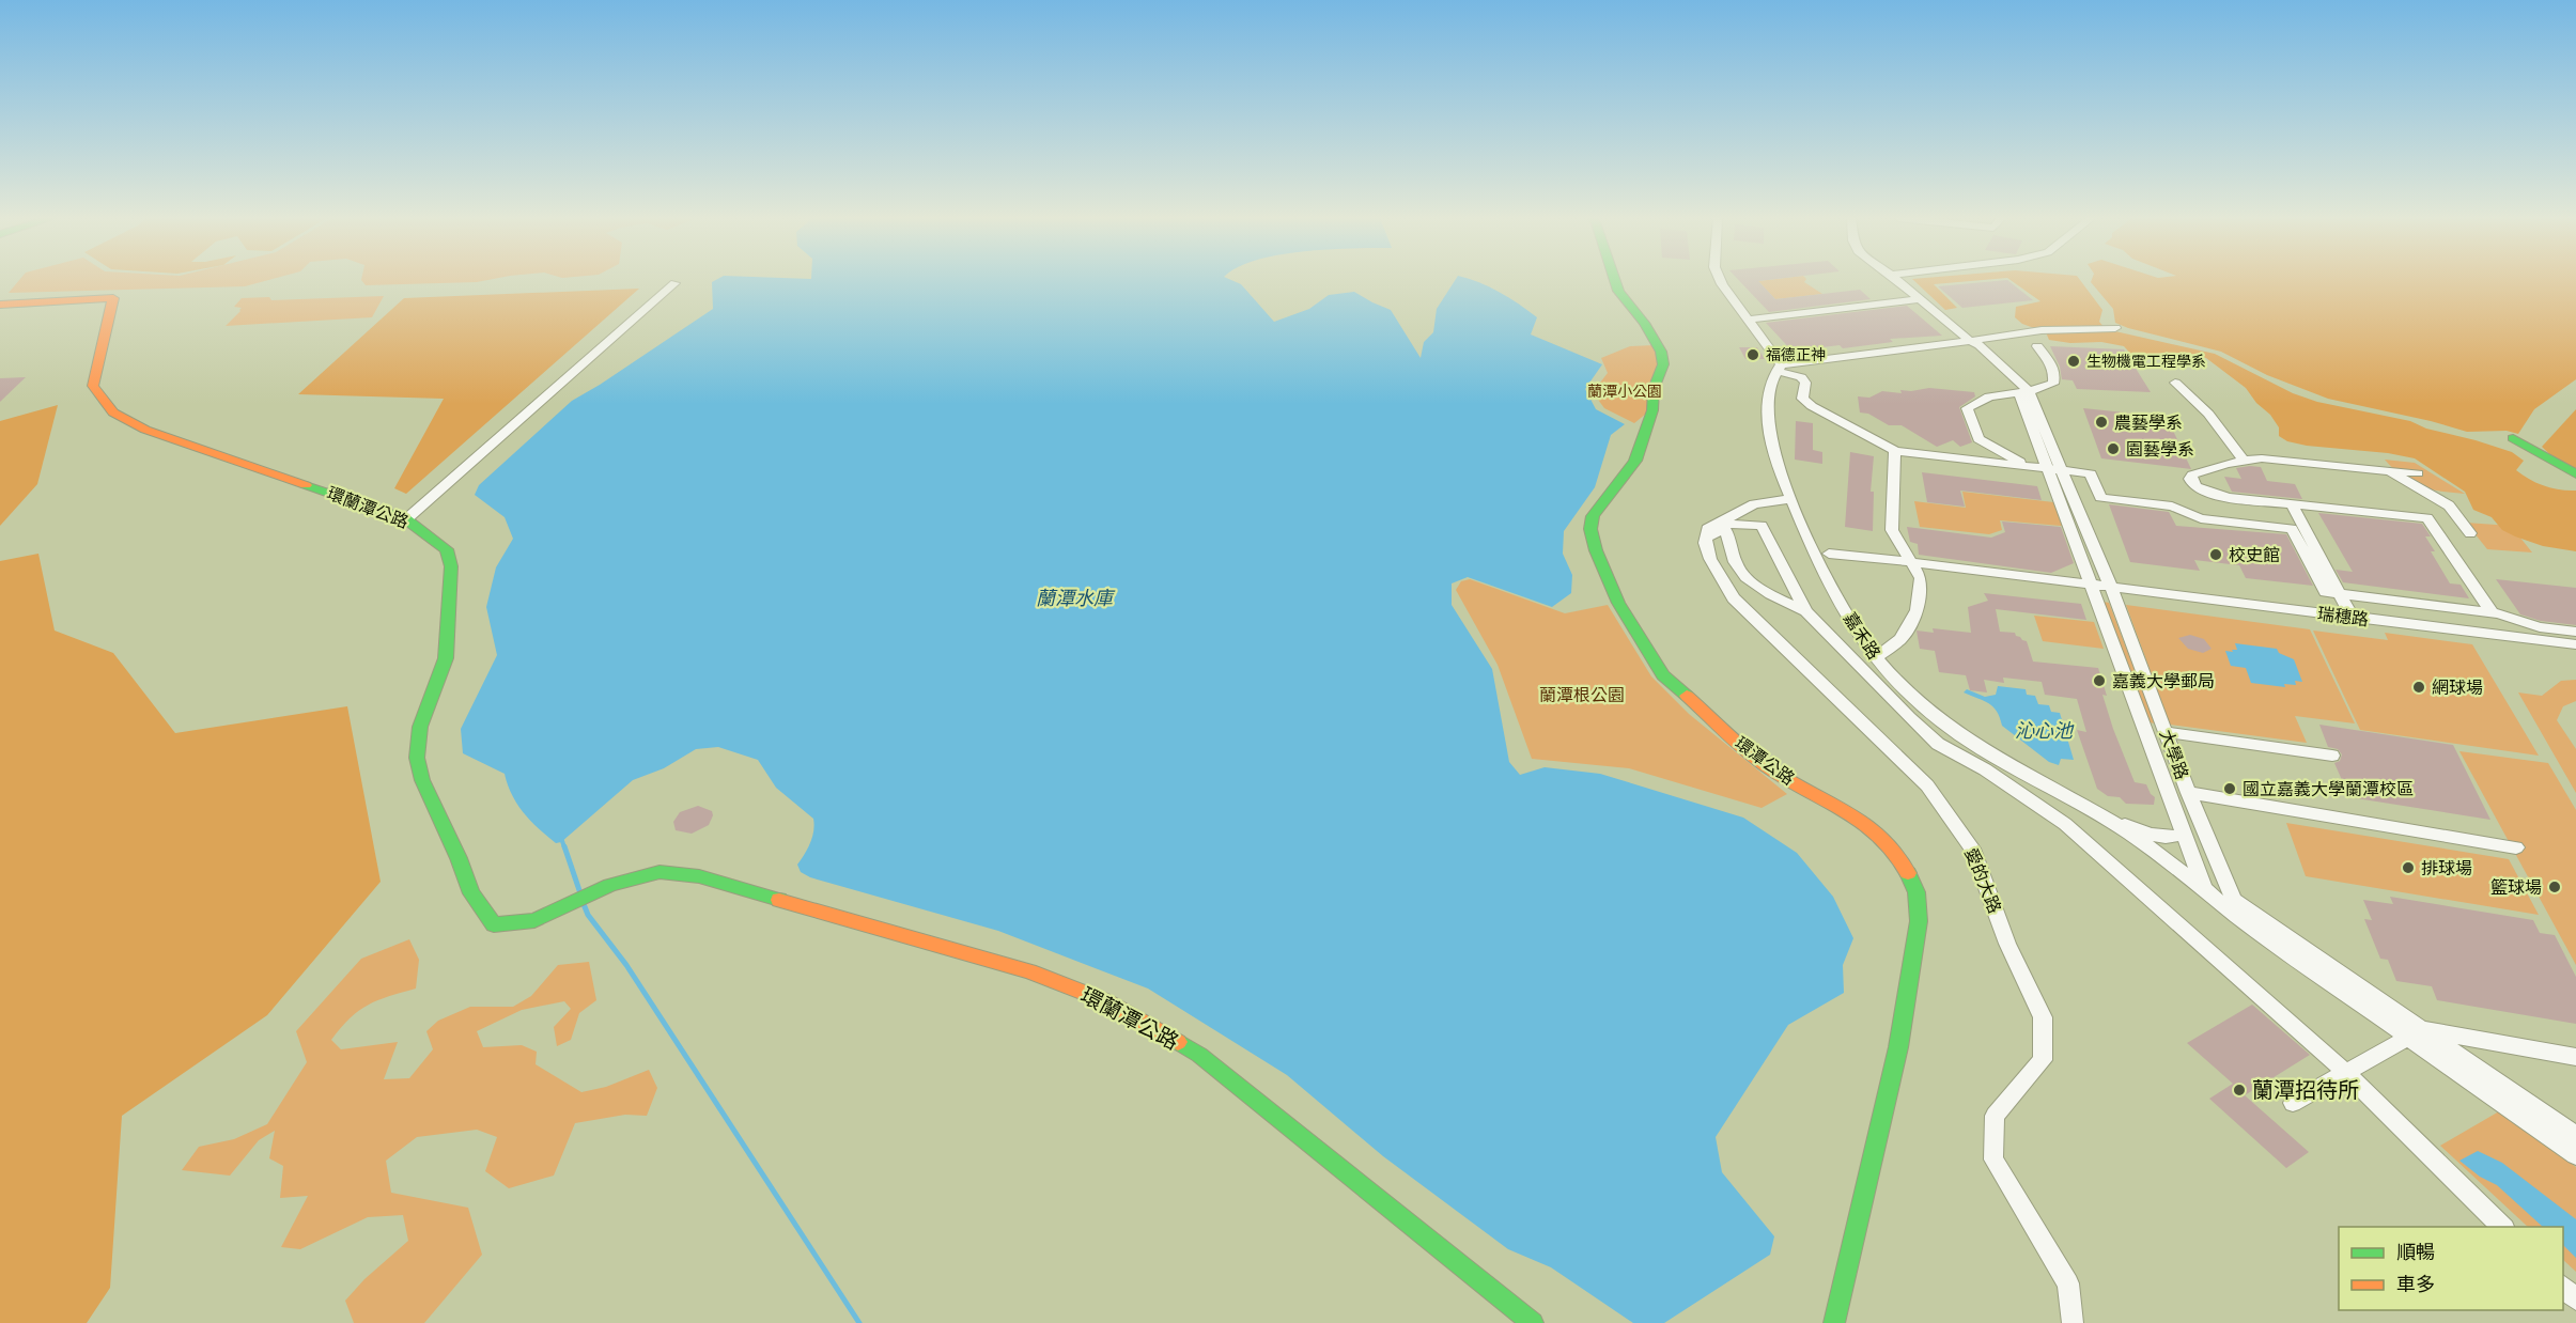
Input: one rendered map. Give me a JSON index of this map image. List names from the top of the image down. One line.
{"streets":{"street":["環蘭潭公路","瑞穗路","嘉禾路","大學路","環潭公路","愛的大路"]},"crossings":[["瑞穗路","大學路"],["嘉禾路","大學路"]],"water":["蘭潭水庫","沁心池"],"parks":["蘭潭小公園","蘭潭根公園"],"places":["福德正神","生物機電工程學系","農藝學系","園藝學系","校史館","嘉義大學郵局","網球場","國立嘉義大學蘭潭校區","排球場","籃球場","蘭潭招待所"],"legend":["順暢","車多"]}
